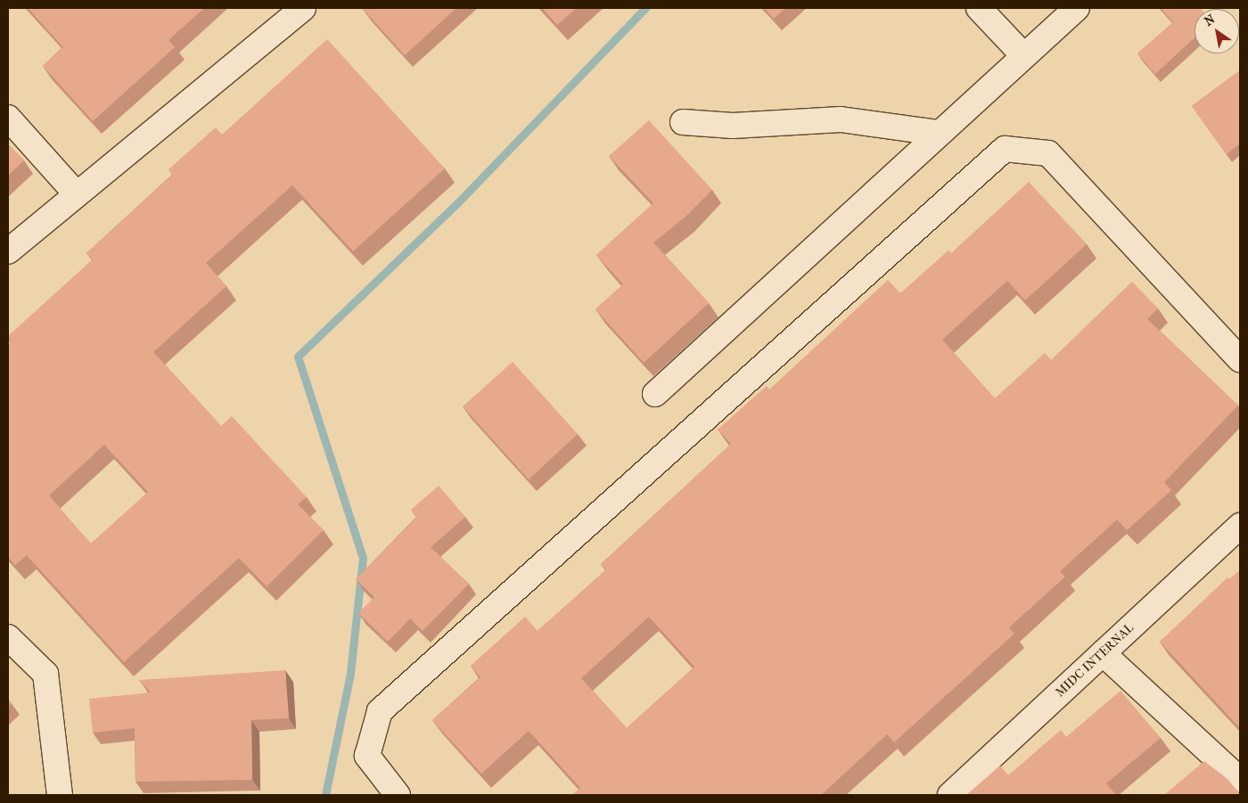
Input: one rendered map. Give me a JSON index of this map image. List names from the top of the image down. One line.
{"streets":{"street":["MIDC INTERNAL"]},"north":"top left"}
